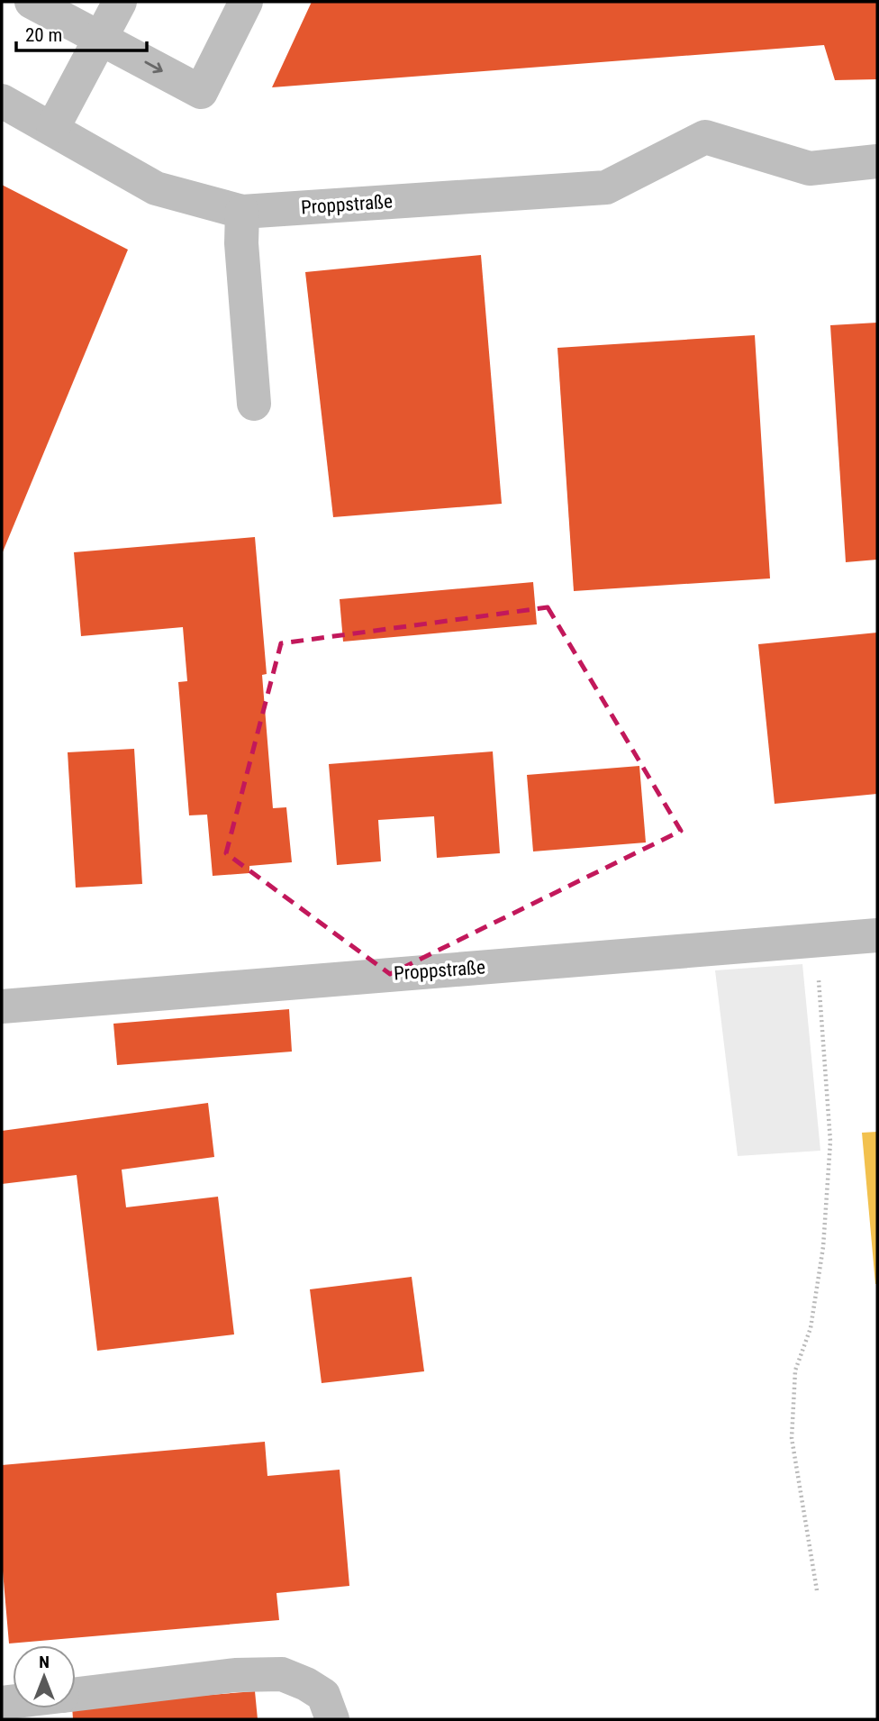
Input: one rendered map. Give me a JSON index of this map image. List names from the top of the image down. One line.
{"streets":{"street":["Proppstraße"]},"scale_bar":"20 m","north":"top"}
